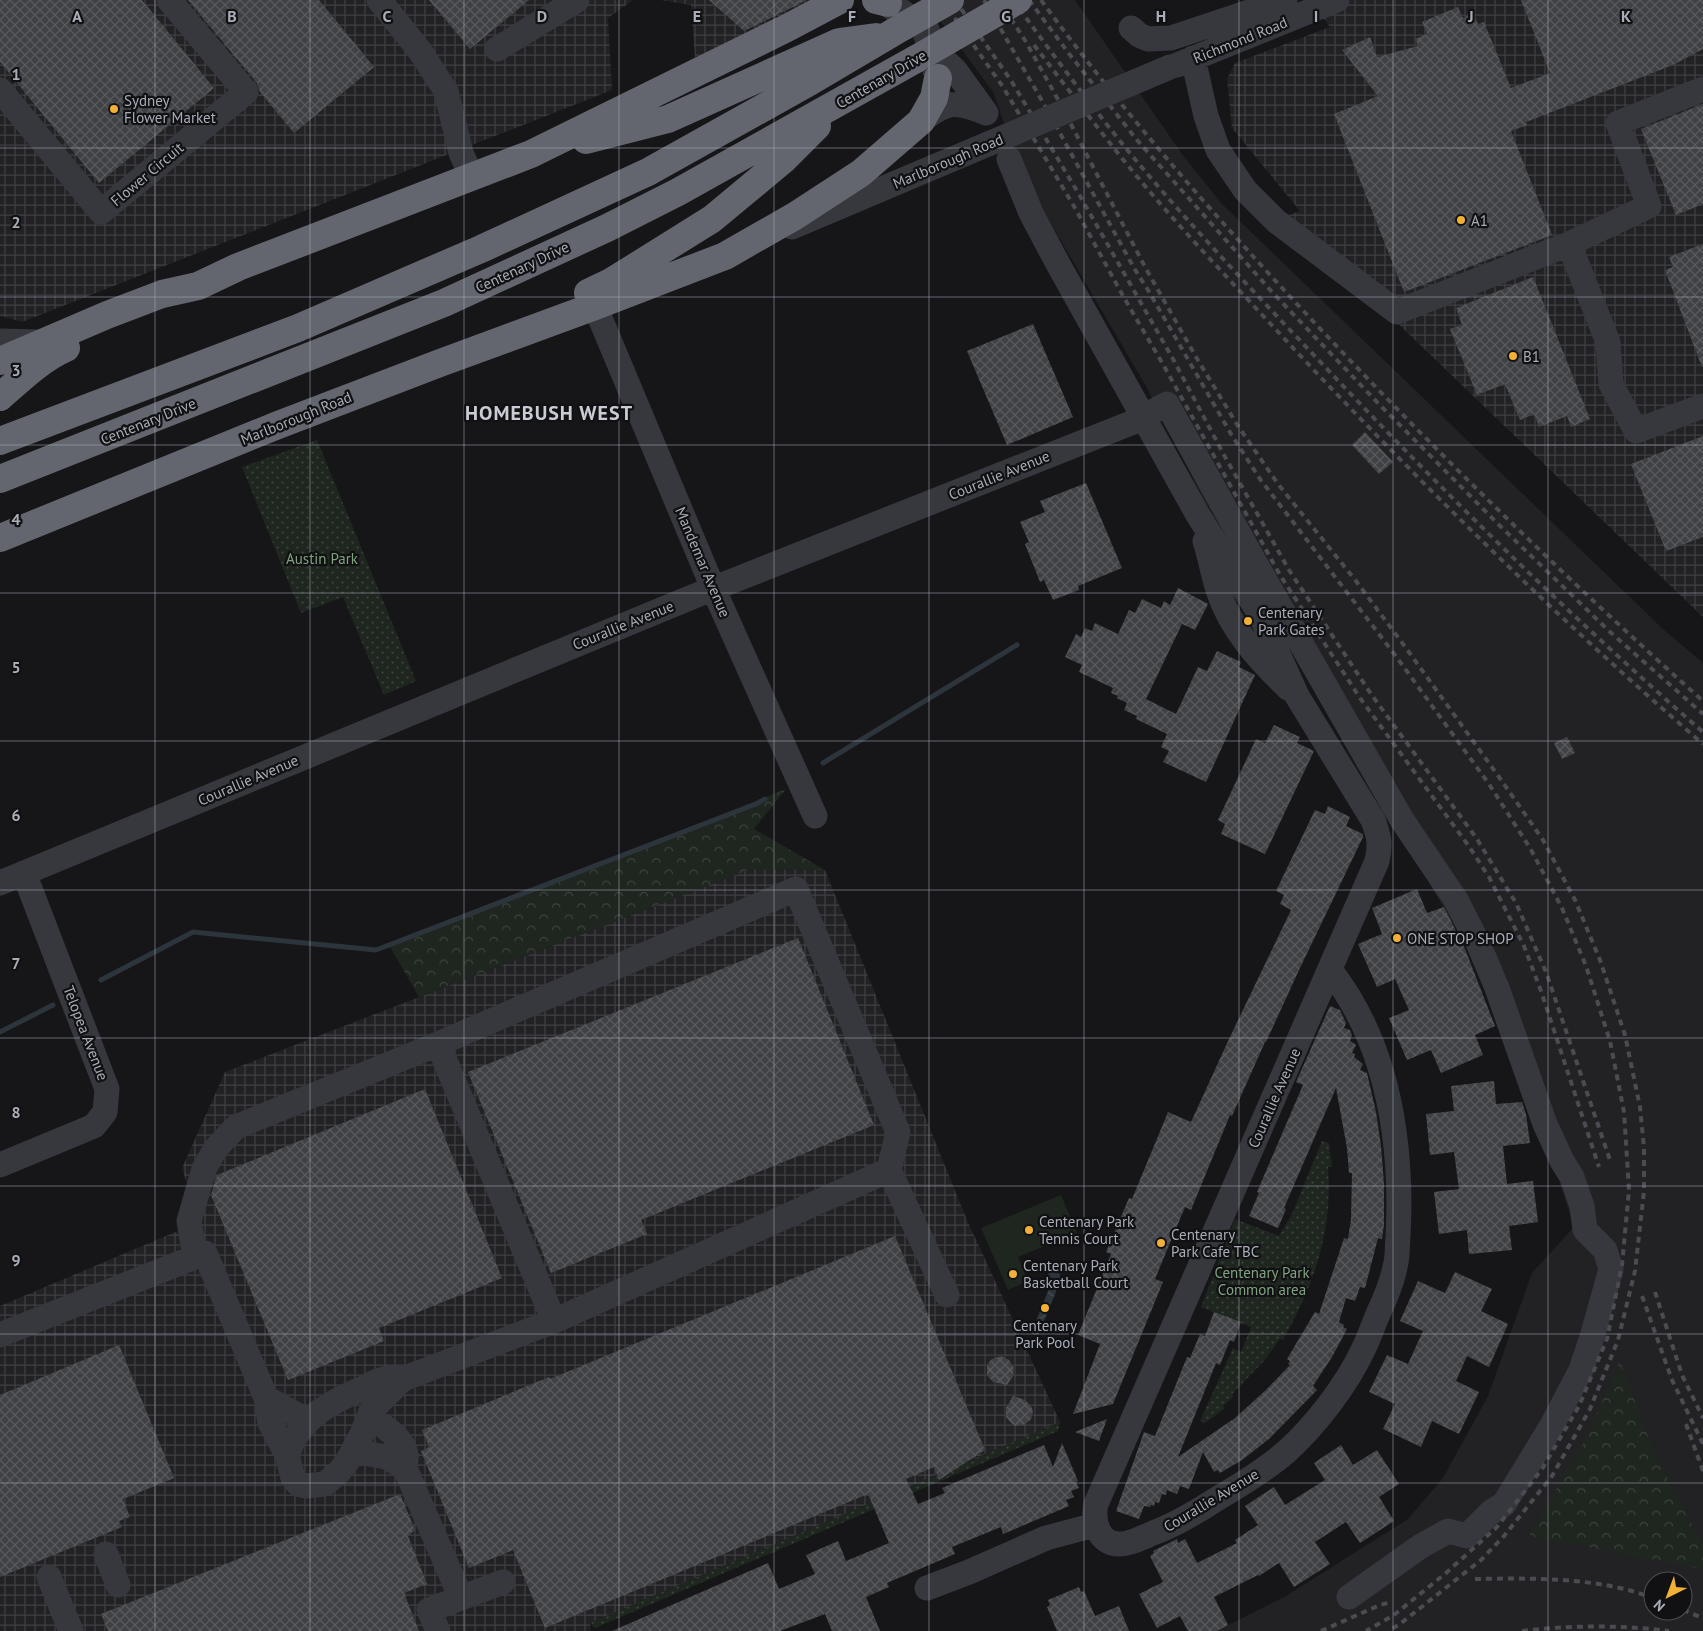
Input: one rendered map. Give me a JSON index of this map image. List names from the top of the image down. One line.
{"streets":{"highway":["Centenary Drive","Marlborough Road"],"street":["Richmond Road","Flower Circuit","Courallie Avenue","Mandemar Avenue","Telopea Avenue"]},"crossings":[["Richmond Road","Marlborough Road"],["Marlborough Road","Mandemar Avenue"],["Courallie Avenue","Mandemar Avenue"],["Courallie Avenue","Telopea Avenue"]],"districts":["HOMEBUSH WEST"],"parks":["Austin Park","Centenary Park Common area"],"places":["Sydney Flower Market","A1","B1","Centenary Park Gates","ONE STOP SHOP","Centenary Park Tennis Court","Centenary Park Cafe TBC","Centenary Park Basketball Court","Centenary Park Pool"],"north":"bottom left","grid":{"columns":["A","B","C","D","E","F","G","H","I","J","K"],"rows":["1","2","3","4","5","6","7","8","9"]}}
